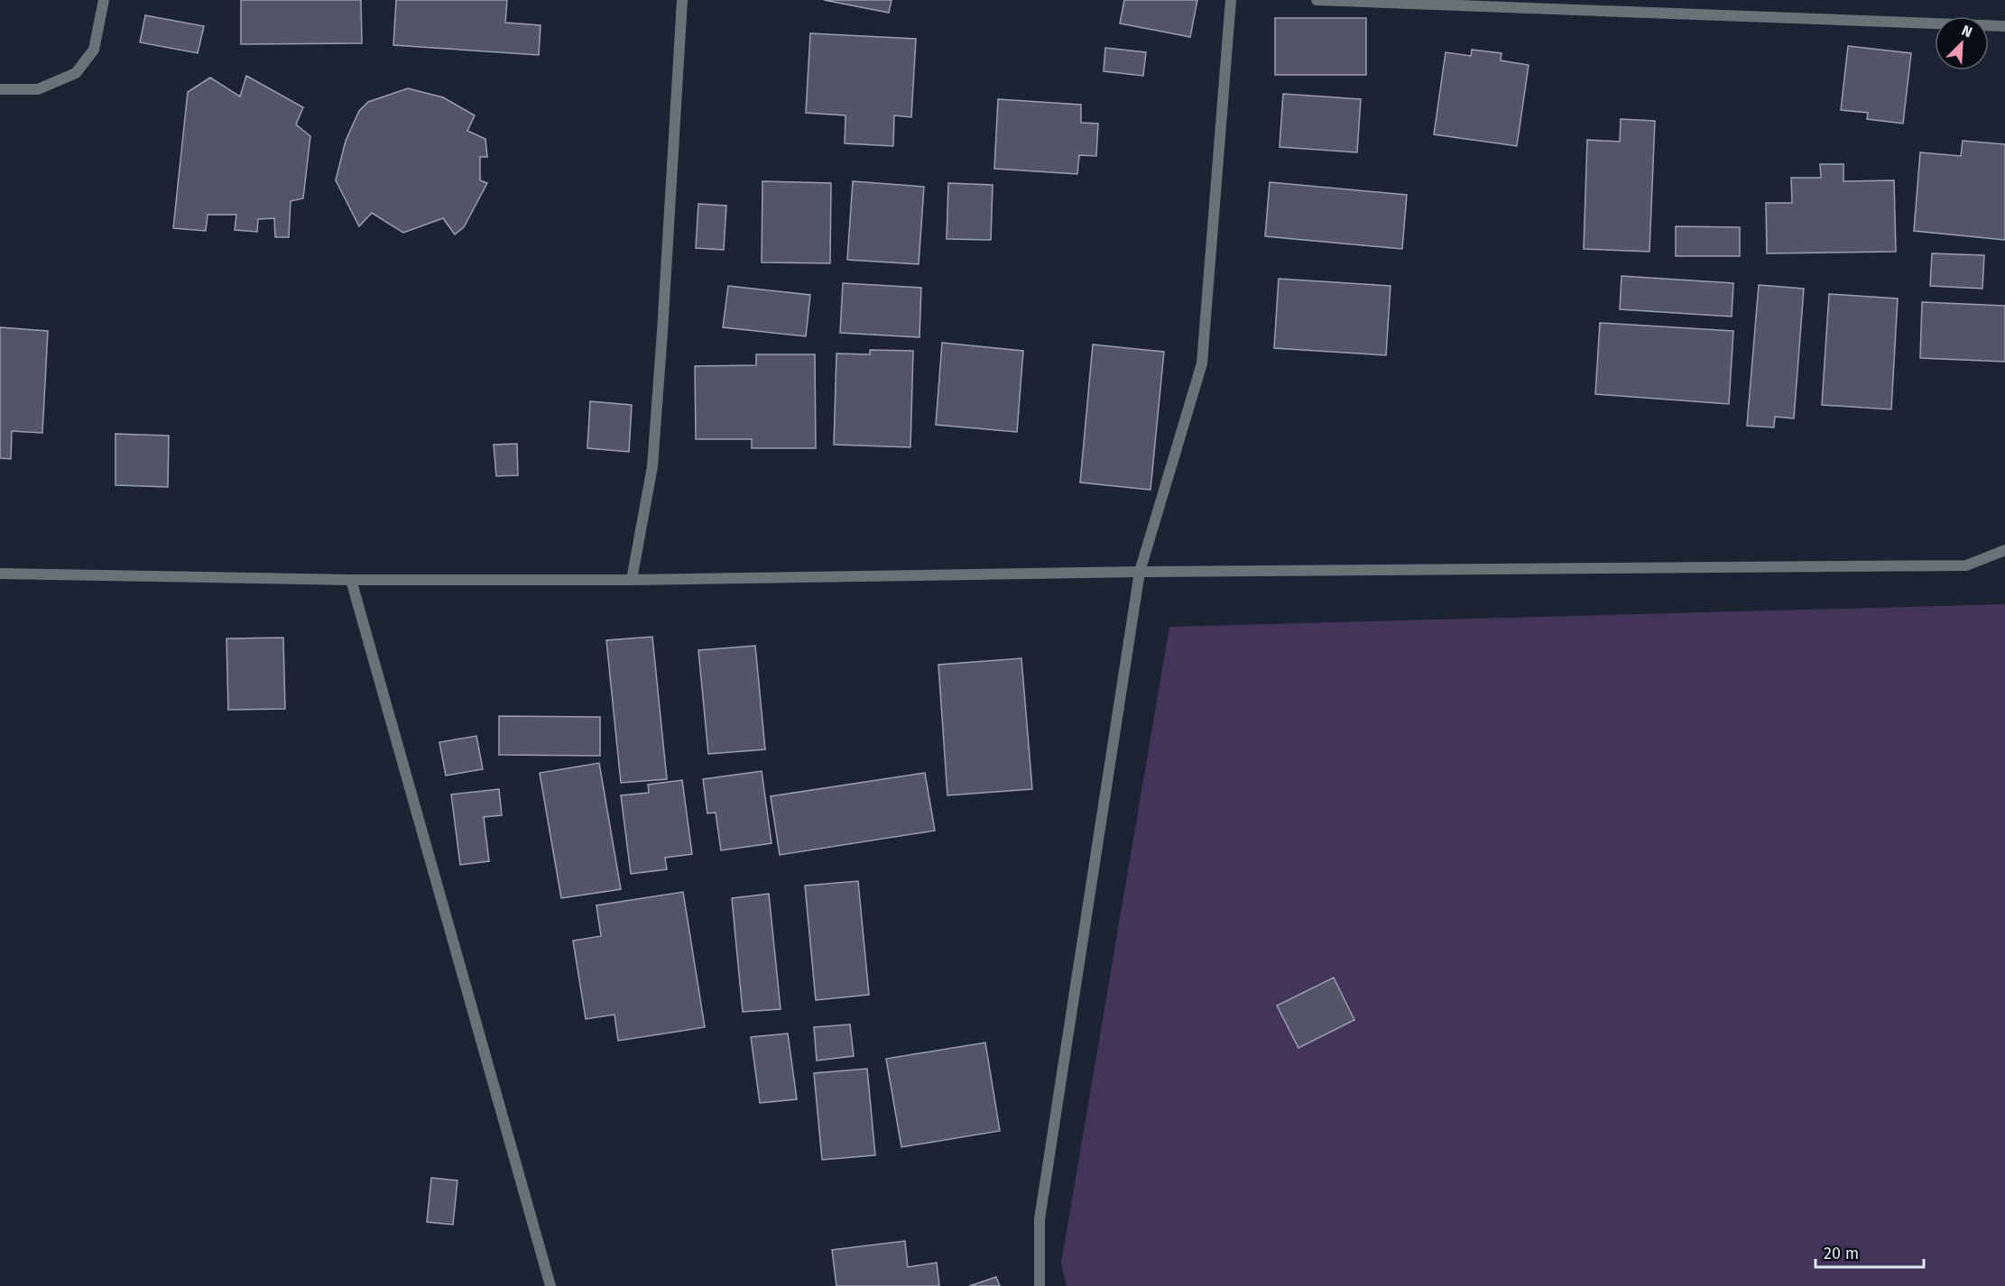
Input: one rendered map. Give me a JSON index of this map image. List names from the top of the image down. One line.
{"scale_bar":"20 m","north":"top right"}
